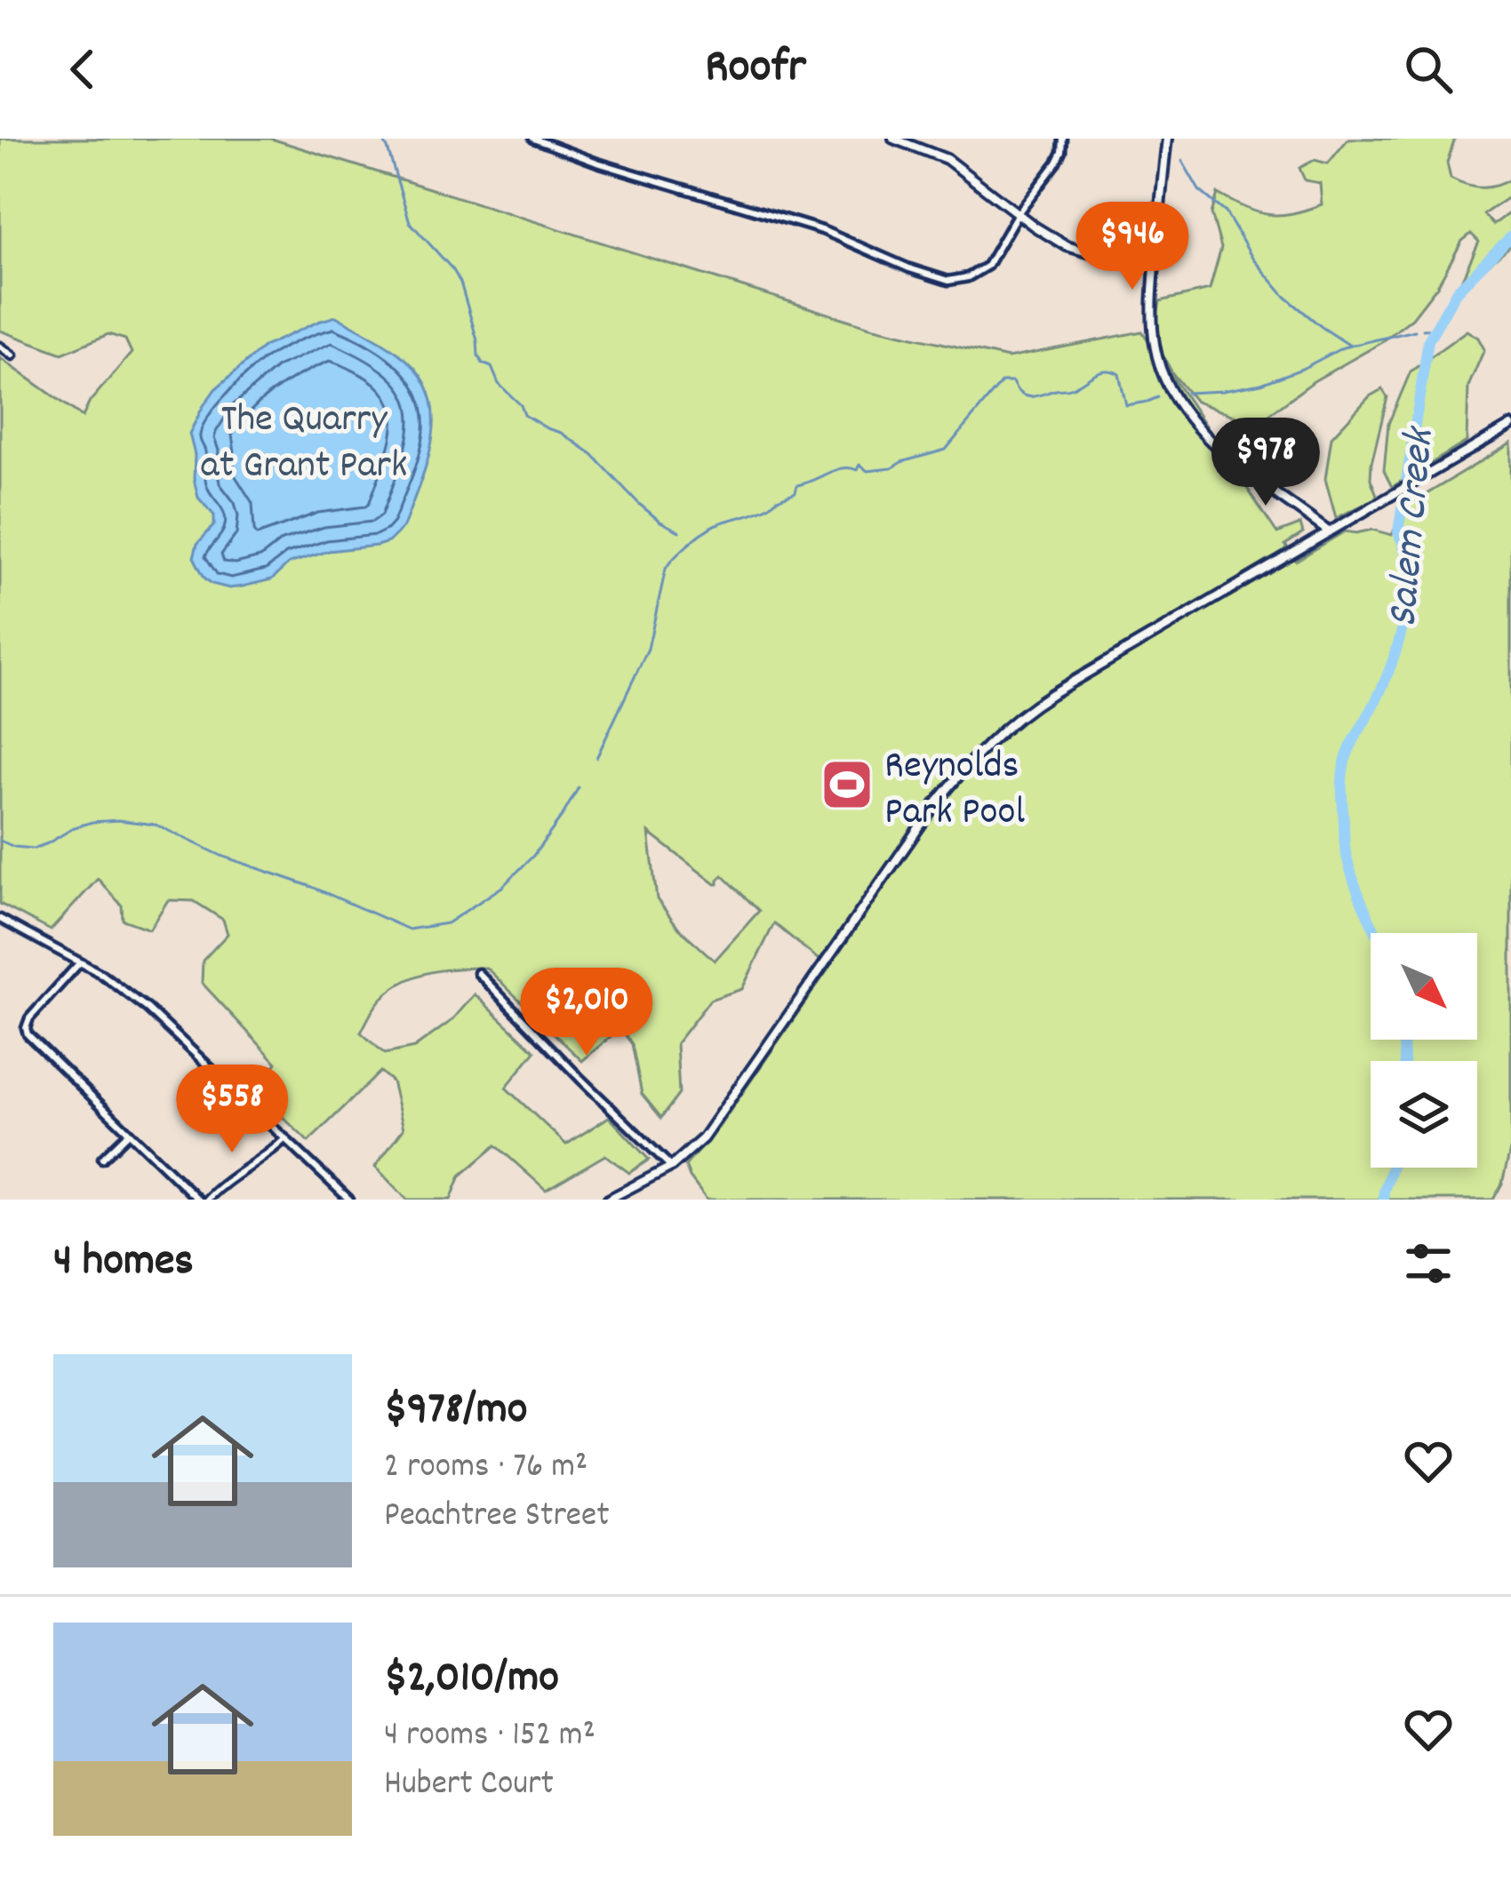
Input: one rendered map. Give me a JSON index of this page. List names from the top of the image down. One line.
{"water":["Salem Creek"],"parks":["The Quarry at Grant Park"],"places":{"sports":["Reynolds Park Pool"]},"north":"bottom right","page":{"header":"Roofr","price":["$946","$978","$2,010","$558"],"heading":"4 homes","list":[{"name":"$978/mo","note":"2 rooms · 76 m² · Peachtree Street"},{"name":"$2,010/mo","note":"4 rooms · 152 m² · Hubert Court"}]}}
